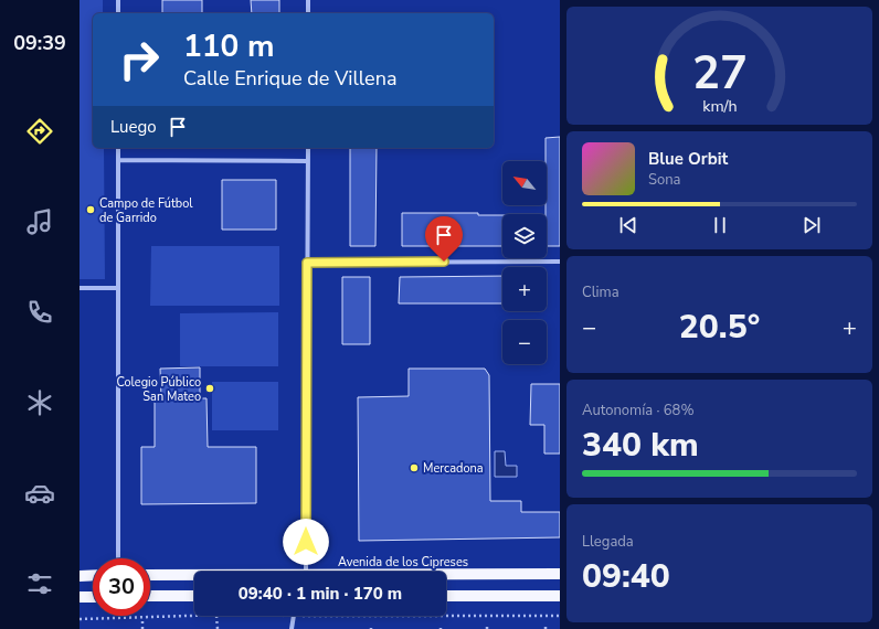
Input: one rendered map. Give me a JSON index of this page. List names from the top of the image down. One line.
{"streets":{"main road":["Avenida de los Cipreses"]},"places":["Campo de Fútbol de Garrido","Colegio Público San Mateo","Mercadona"],"north":"top left","page":{"tabs":"09:39","turn":["110 m","Calle Enrique de Villena"],"then":"Luego","song":["Blue Orbit","Sona"],"map_buttons":["+","−"],"tile":["Clima",["Autonomía · 68%","340 km"],["Llegada","09:40"]],"heat":["−","20.5°","+"],"limit":"30","trip":"09:40 · 1 min · 170 m","gauge":["27","km/h"]}}
